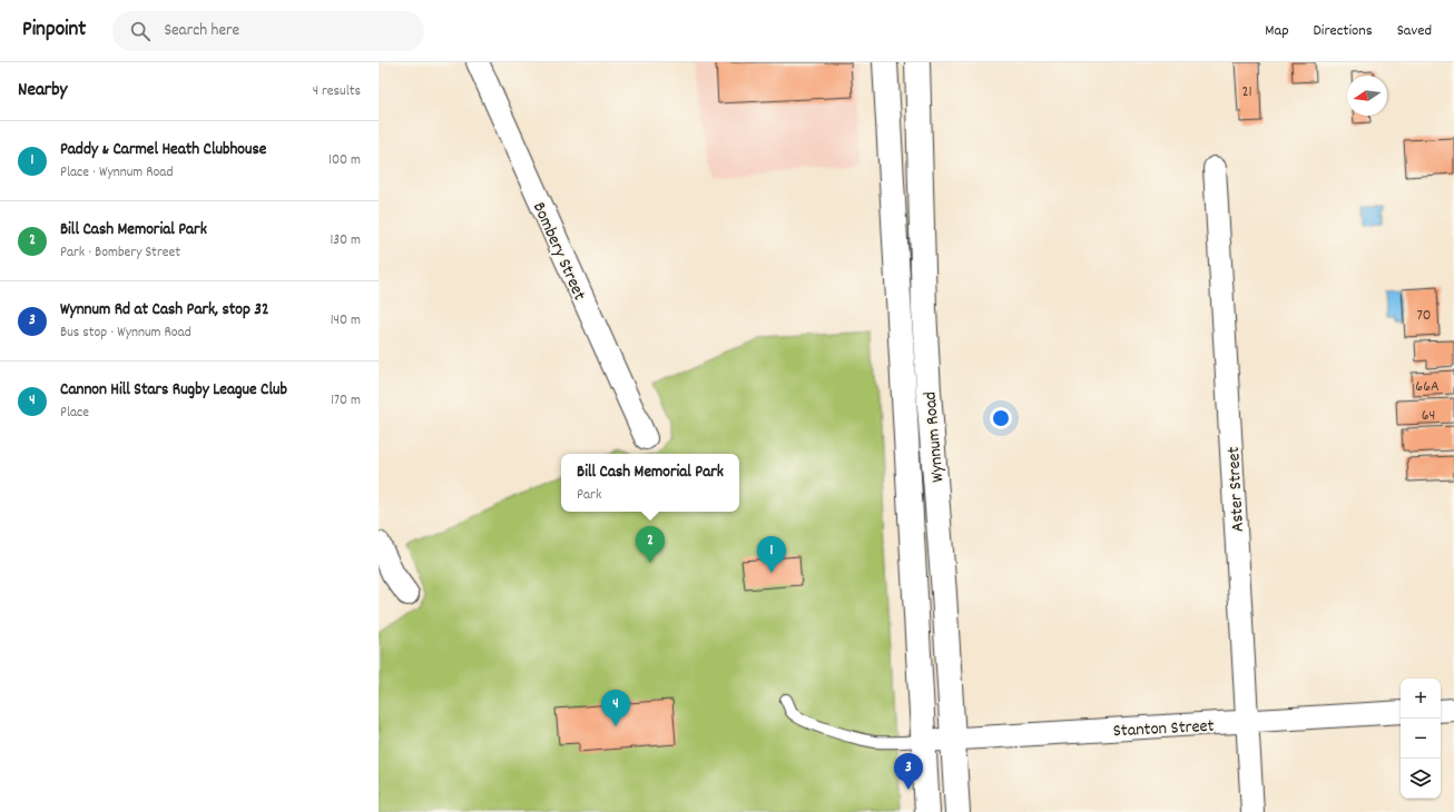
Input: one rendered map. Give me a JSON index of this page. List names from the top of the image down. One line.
{"streets":{"main road":["Wynnum Road"],"street":["Bombery Street","Aster Street","Stanton Street"]},"crossings":[["Wynnum Road","Stanton Street"],["Aster Street","Stanton Street"]],"house_numbers":["21","70","66A","64"],"north":"left","page":{"header":"Pinpoint","search":"Search here","nav":["Map","Directions","Saved"],"heading":["Nearby","4 results"],"list":[{"mark":"1","name":"Paddy & Carmel Heath Clubhouse","note":"Place · Wynnum Road","value":"100 m"},{"mark":"2","name":"Bill Cash Memorial Park","note":"Park · Bombery Street","value":"130 m"},{"mark":"3","name":"Wynnum Rd at Cash Park, stop 32","note":"Bus stop · Wynnum Road","value":"140 m"},{"mark":"4","name":"Cannon Hill Stars Rugby League Club","note":"Place","value":"170 m"}],"popup":["Bill Cash Memorial Park","Park"],"pins":["2","1","4","3"],"map_buttons":["+","−"]}}
